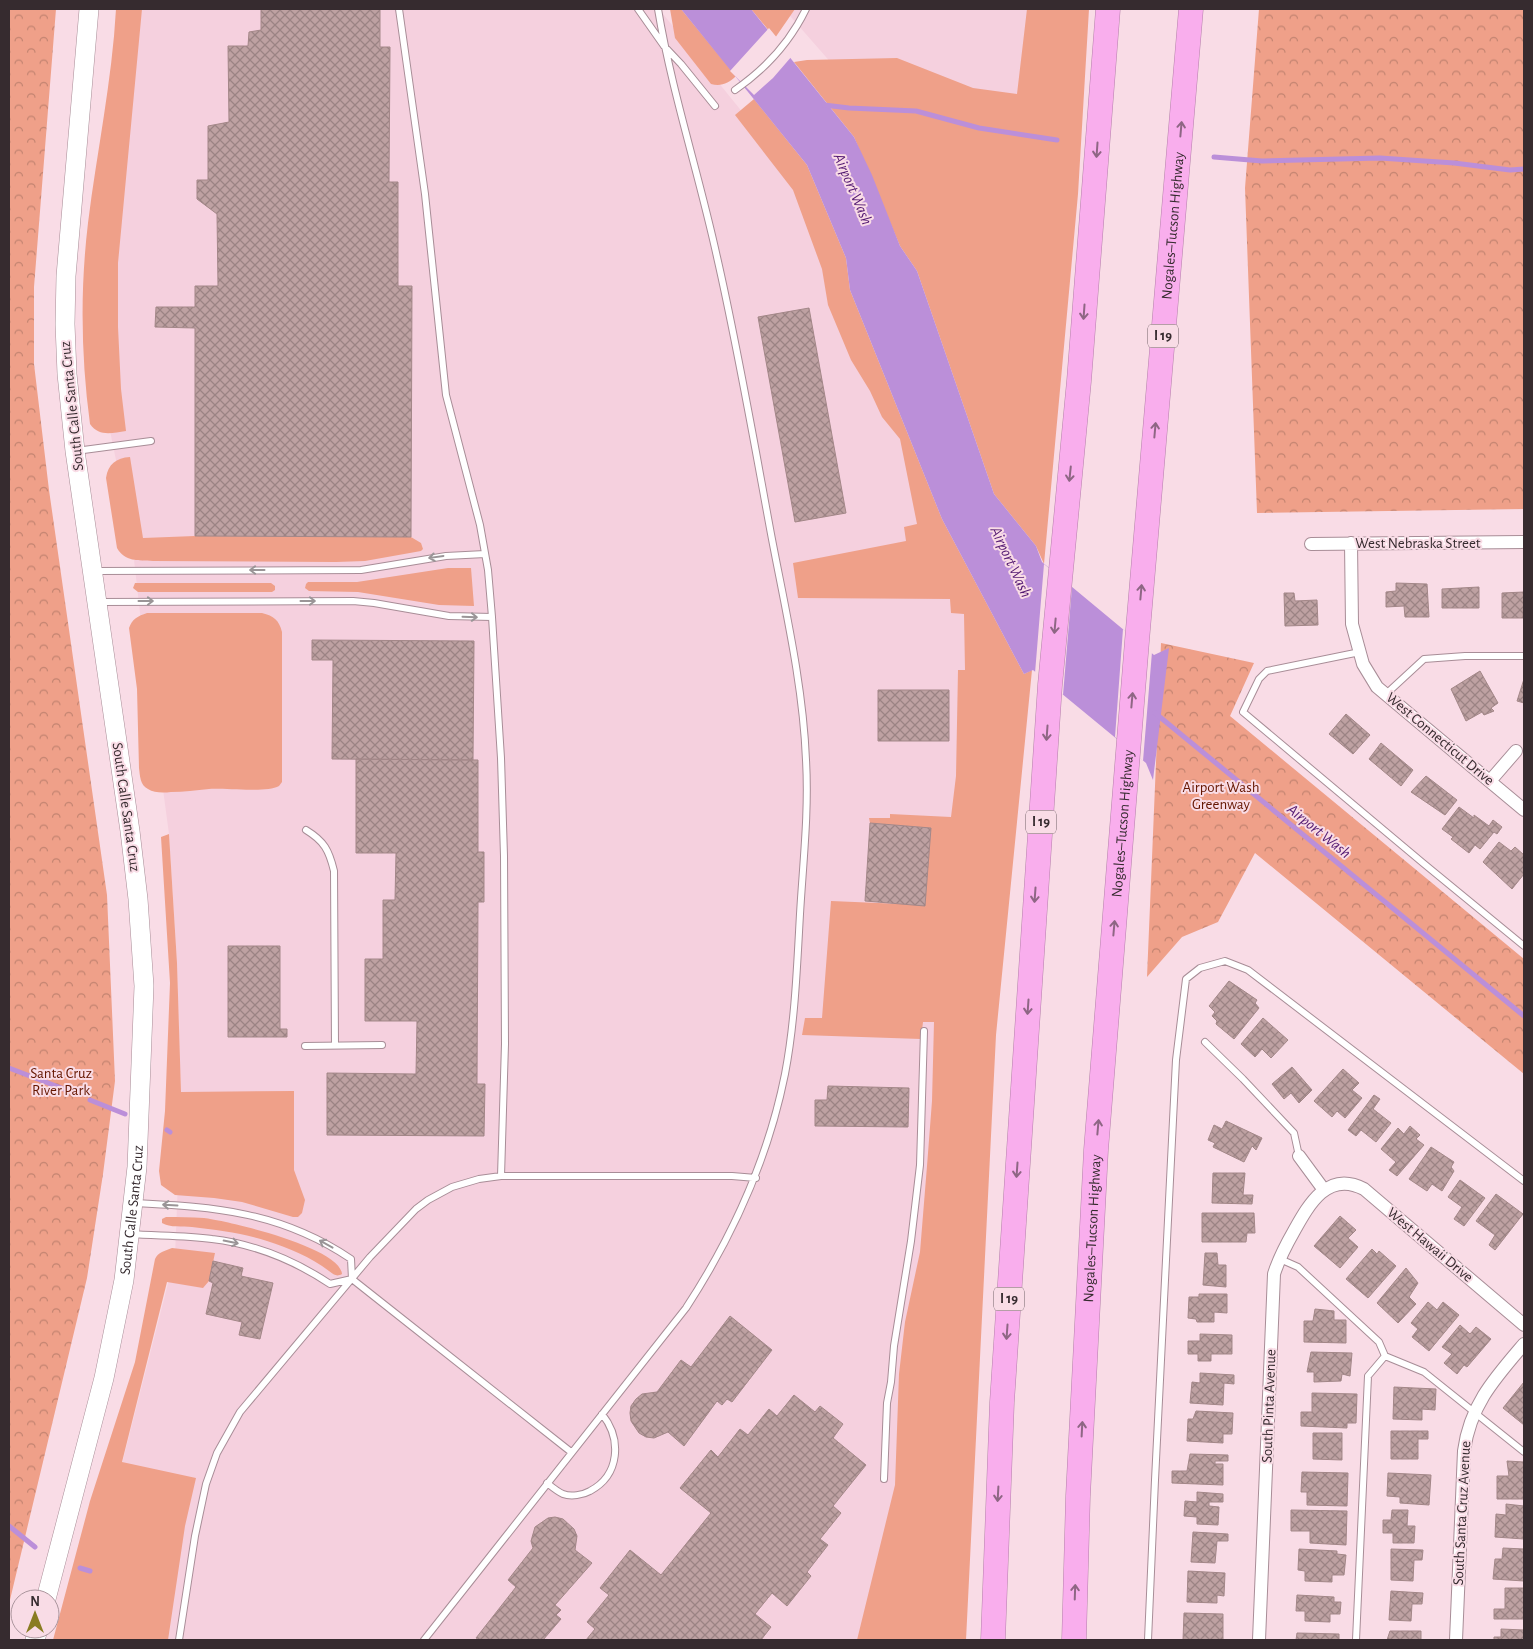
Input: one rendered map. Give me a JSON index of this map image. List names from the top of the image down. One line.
{"streets":{"highway":["Nogales–Tucson Highway","I 19"],"street":["South Calle Santa Cruz","West Nebraska Street","West Connecticut Drive","West Hawaii Drive","South Pinta Avenue","South Santa Cruz Avenue"]},"crossings":[["West Nebraska Street","West Connecticut Drive"],["West Hawaii Drive","South Pinta Avenue"]],"water":["Airport Wash"],"parks":["Airport Wash Greenway","Santa Cruz River Park"],"north":"top"}
